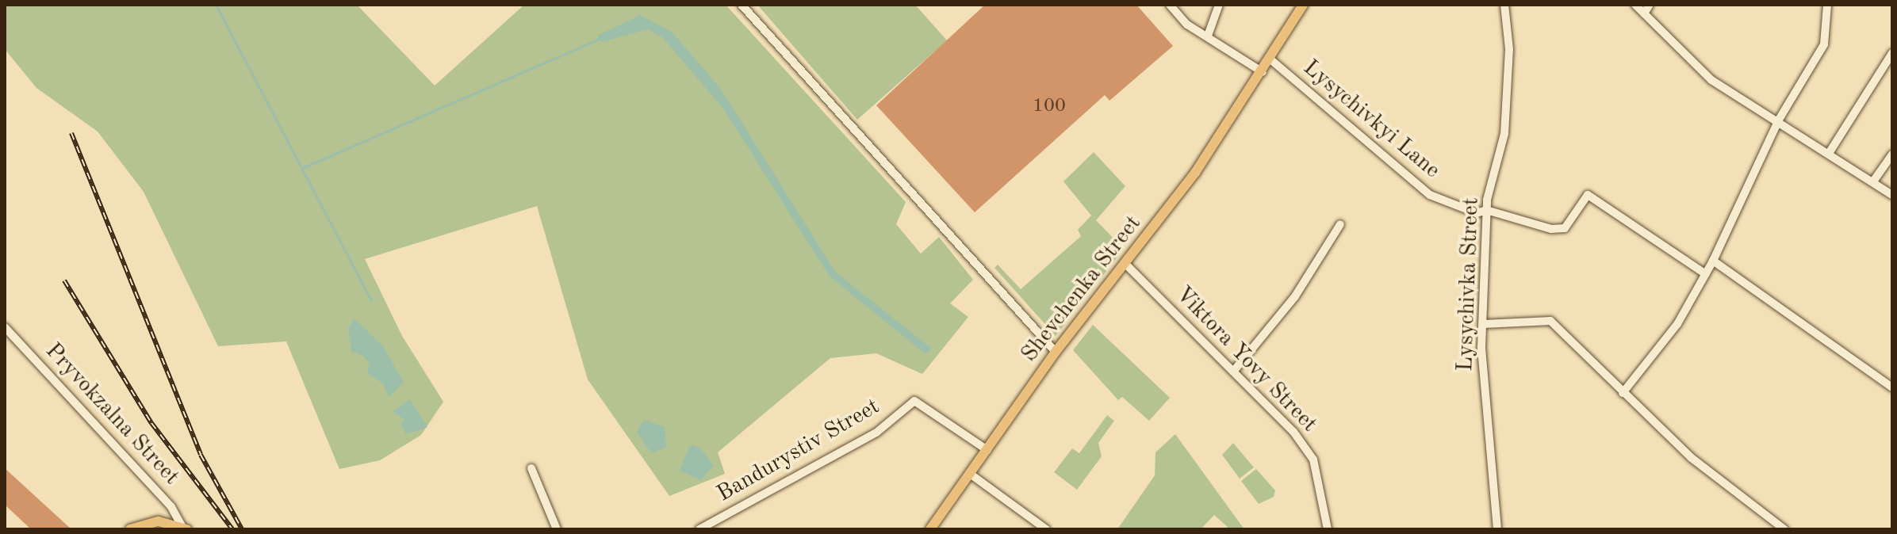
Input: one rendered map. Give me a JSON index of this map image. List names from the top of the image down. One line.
{"streets":{"main road":["Shevchenka Street"],"street":["Lysychivkyi Lane","Lysychivka Street","Viktora Yovy Street","Pryvokzalna Street","Bandurystiv Street"]},"crossings":[["Lysychivkyi Lane","Lysychivka Street"],["Lysychivkyi Lane","Shevchenka Street"],["Shevchenka Street","Viktora Yovy Street"],["Shevchenka Street","Bandurystiv Street"]],"house_numbers":["100"]}
